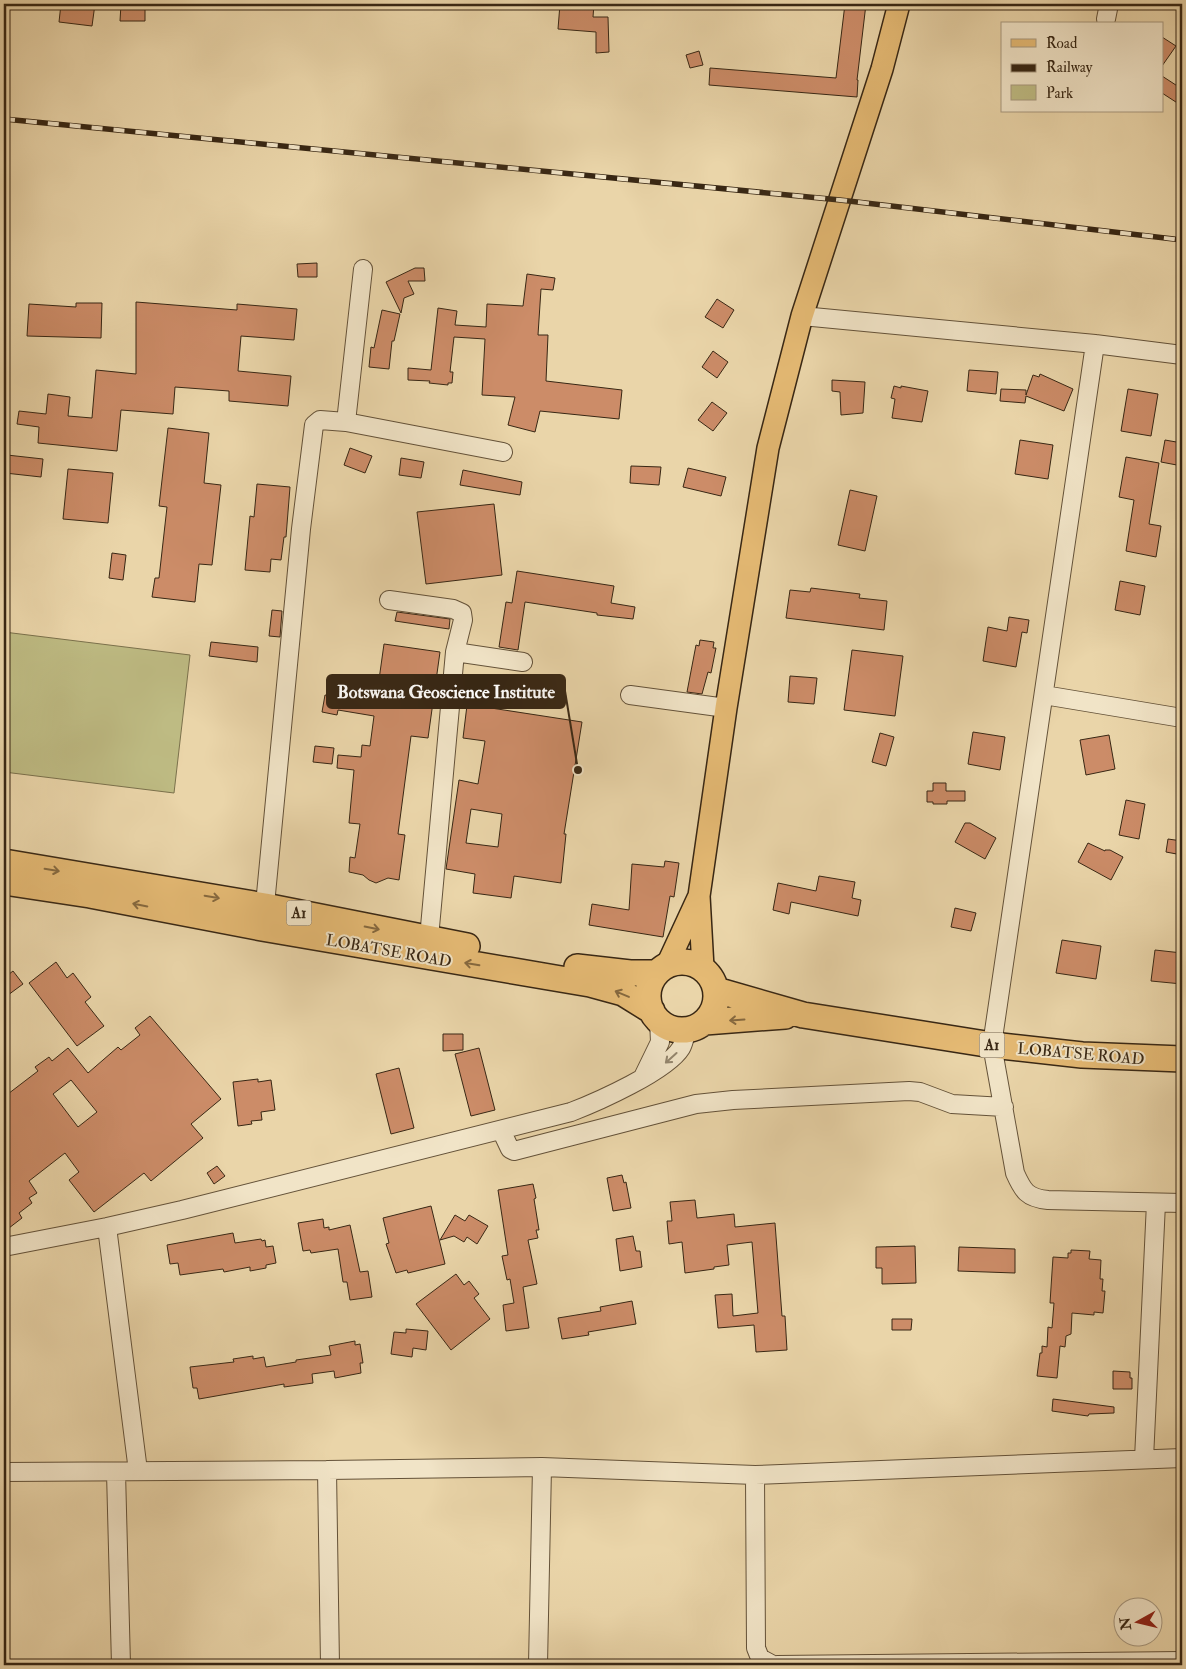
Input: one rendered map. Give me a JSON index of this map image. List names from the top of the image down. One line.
{"streets":{"highway":["A1","LOBATSE ROAD"]},"places":["Botswana Geoscience Institute"],"legend":["Road","Railway","Park"],"north":"left"}
